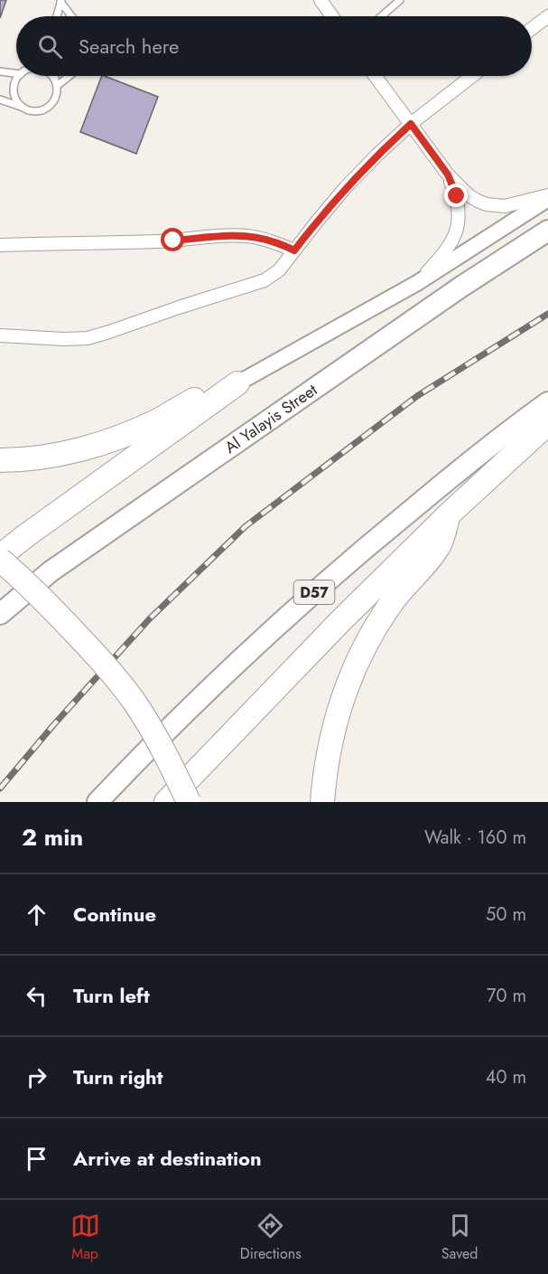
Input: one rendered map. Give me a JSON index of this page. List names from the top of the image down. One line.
{"streets":{"highway":["Al Yalayis Street","D57"]},"page":{"search":"Search here","heading":["2 min","Walk · 160 m"],"list":[["Continue","50 m"],["Turn left","70 m"],["Turn right","40 m"],"Arrive at destination"],"nav":["Map","Directions","Saved"]}}
